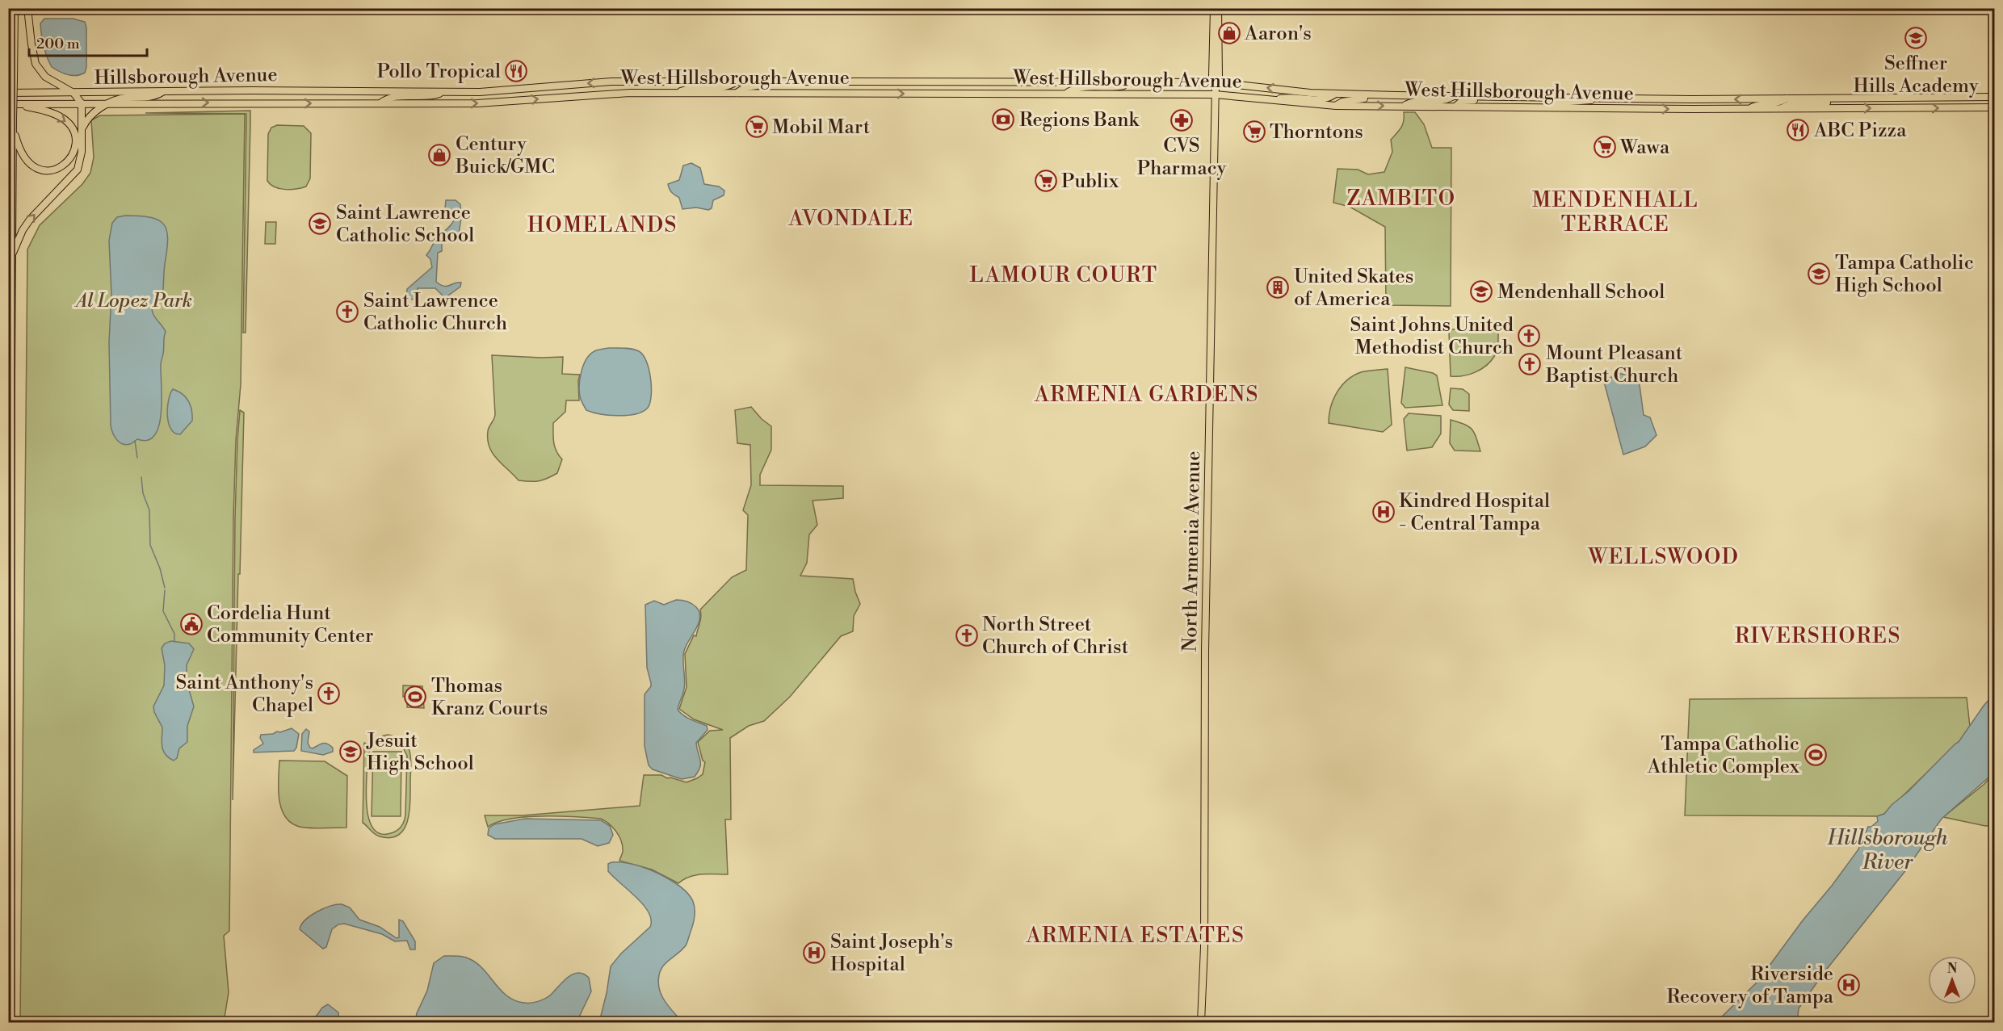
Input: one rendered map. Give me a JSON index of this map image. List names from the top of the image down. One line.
{"streets":{"main road":["Hillsborough Avenue","West Hillsborough Avenue","North Armenia Avenue"]},"crossings":[["Hillsborough Avenue","West Hillsborough Avenue"],["West Hillsborough Avenue","North Armenia Avenue"]],"districts":["ZAMBITO","MENDENHALL TERRACE","AVONDALE","HOMELANDS","LAMOUR COURT","ARMENIA GARDENS","WELLSWOOD","RIVERSHORES","ARMENIA ESTATES"],"water":["Hillsborough River"],"parks":["Al Lopez Park"],"places":{"shop":["Aaron's","Century Buick/GMC"],"school or university":["Seffner Hills Academy","Saint Lawrence Catholic School","Tampa Catholic High School","Mendenhall School","Jesuit High School"],"restaurant":["Pollo Tropical","ABC Pizza"],"bank":["Regions Bank"],"pharmacy":["CVS Pharmacy"],"supermarket":["Mobil Mart","Thorntons","Wawa","Publix"],"building":["United Skates of America"],"church":["Saint Lawrence Catholic Church","Saint Johns United Methodist Church","Mount Pleasant Baptist Church","North Street Church of Christ","Saint Anthony's Chapel"],"hospital":["Kindred Hospital - Central Tampa","Saint Joseph's Hospital","Riverside Recovery of Tampa"],"public building":["Cordelia Hunt Community Center"],"sports":["Thomas Kranz Courts","Tampa Catholic Athletic Complex"]},"scale_bar":"200 m","north":"top"}
